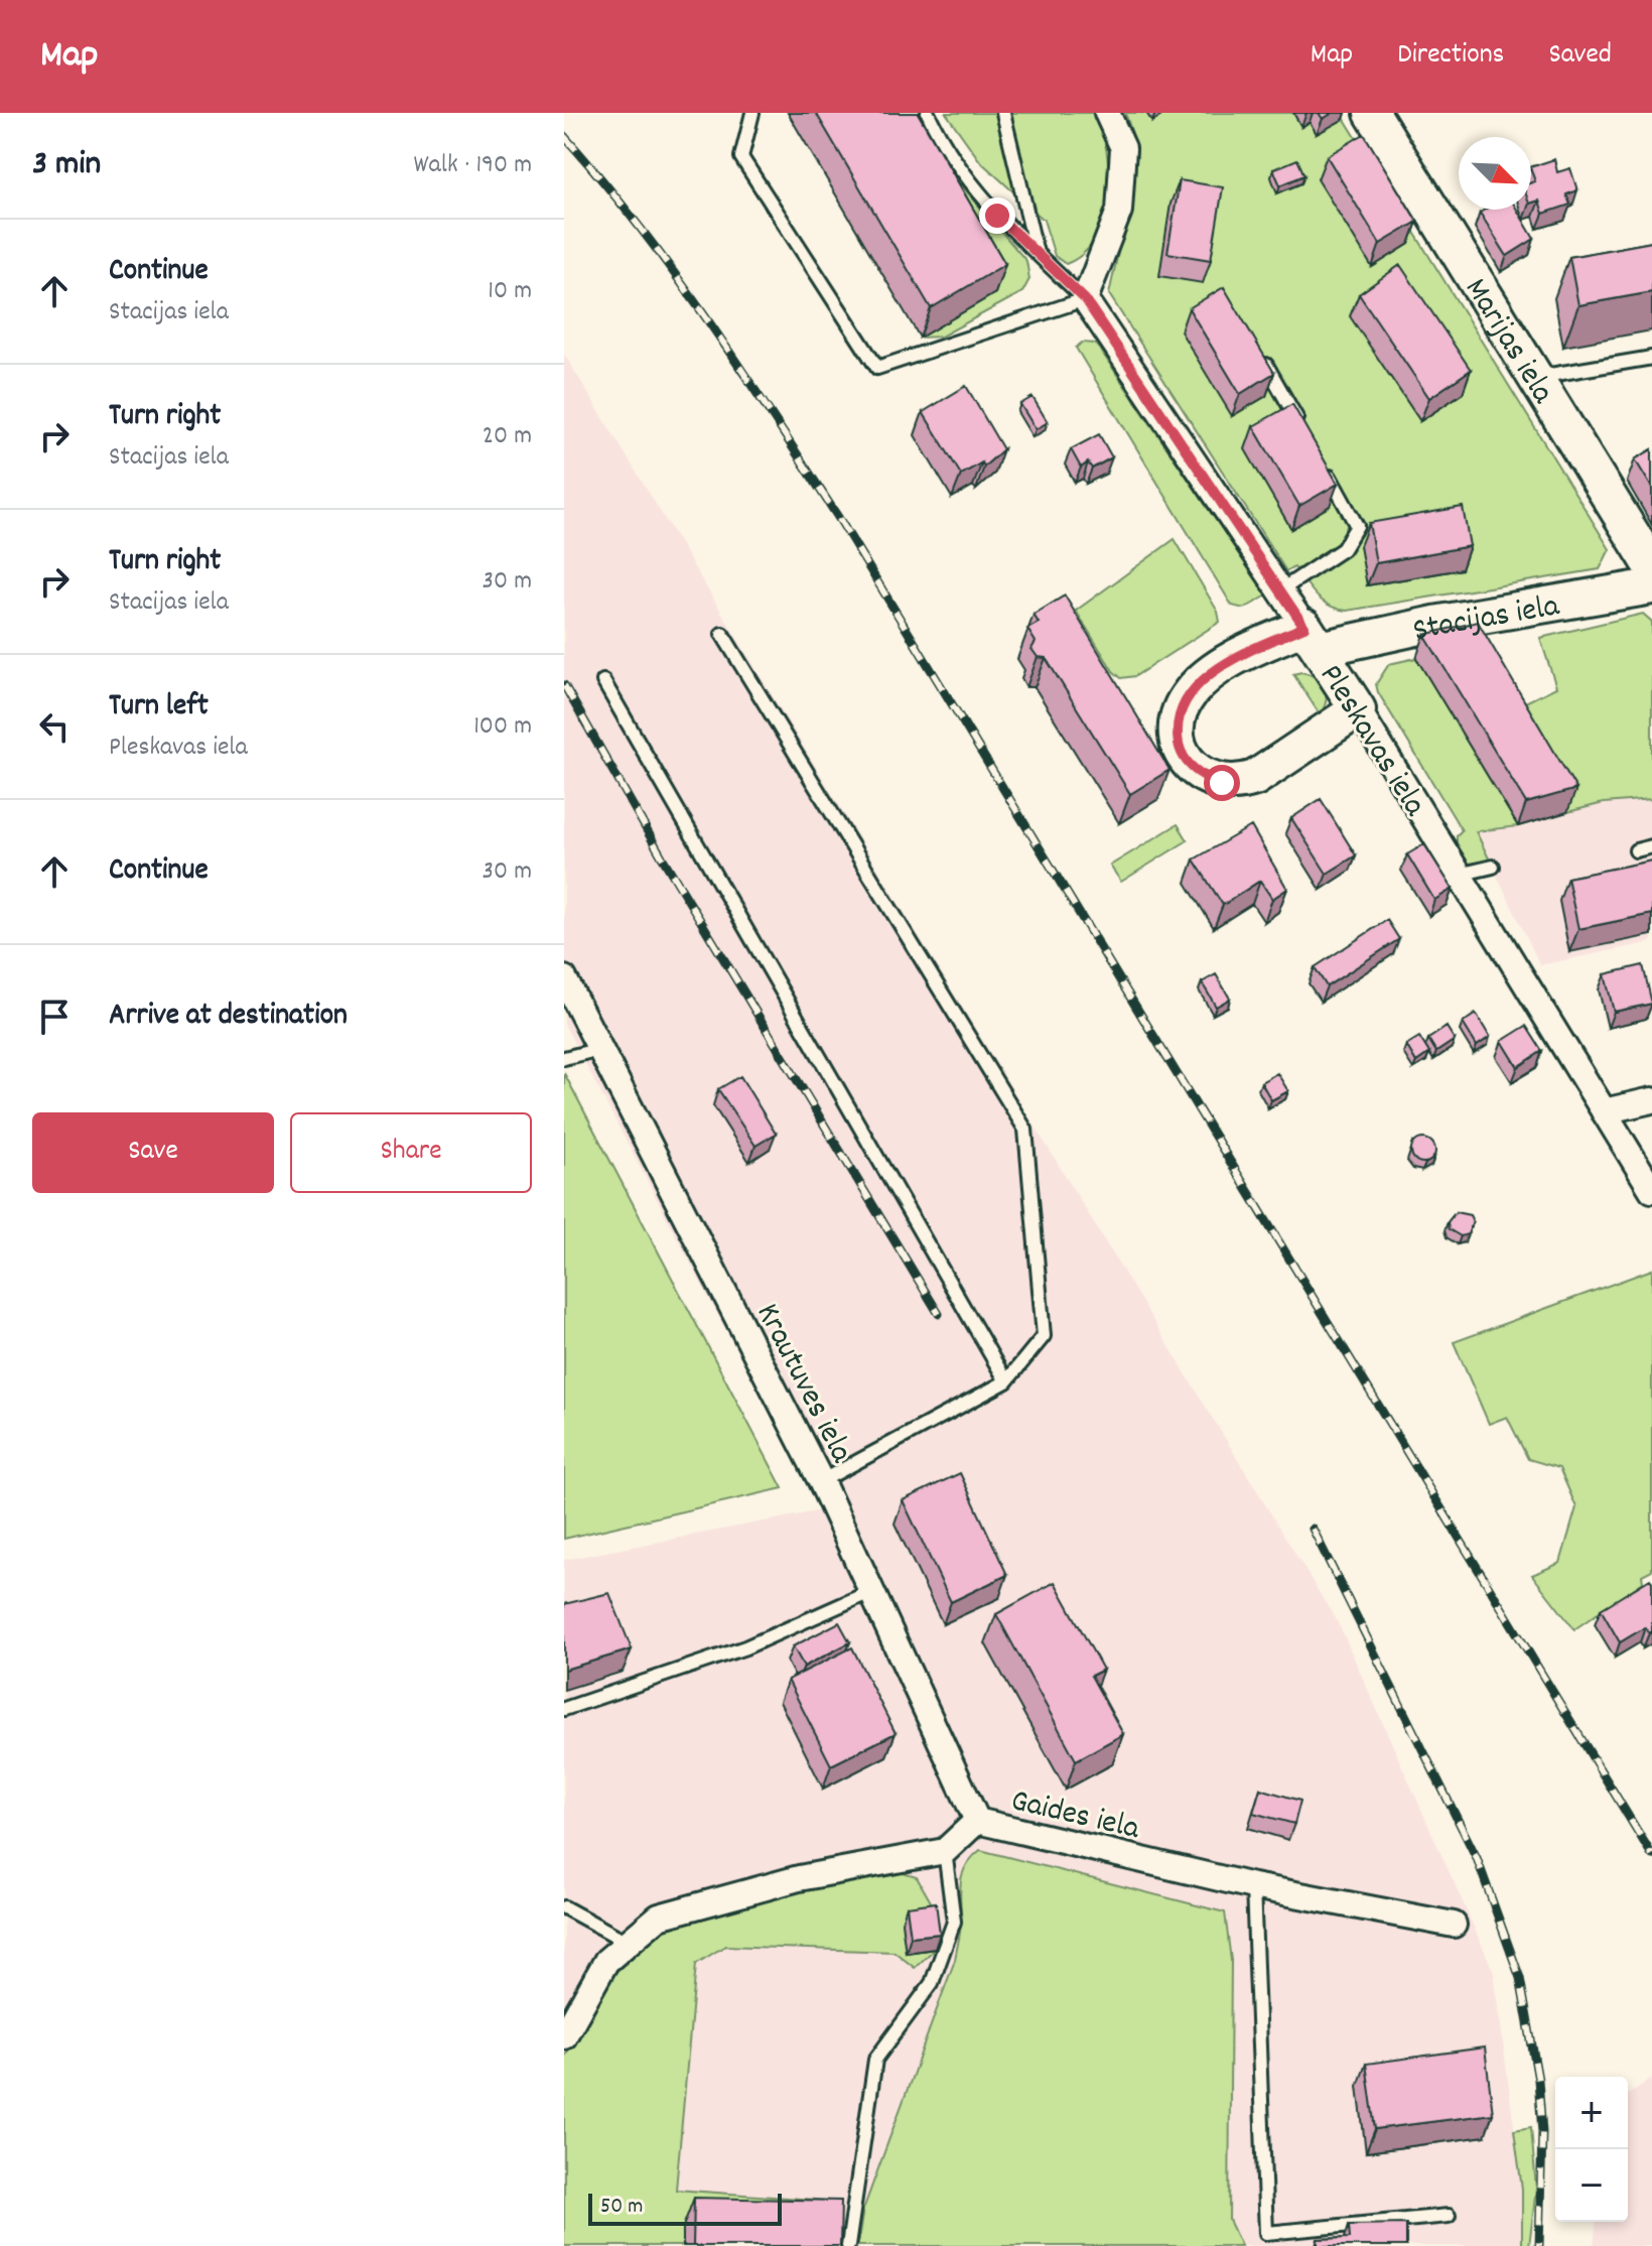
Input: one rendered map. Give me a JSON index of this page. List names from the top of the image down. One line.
{"streets":{"main road":["Marijas iela","Stacijas iela","Pleskavas iela"],"street":["Krautuves iela","Gaides iela"]},"crossings":[["Stacijas iela","Pleskavas iela"],["Krautuves iela","Gaides iela"]],"scale_bar":"50 m","north":"bottom right","page":{"header":"Map","nav":["Map","Directions","Saved"],"heading":["3 min","Walk · 190 m"],"list":[["Continue","Stacijas iela","10 m"],["Turn right","Stacijas iela","20 m"],["Turn right","Stacijas iela","30 m"],["Turn left","Pleskavas iela","100 m"],["Continue","30 m"],"Arrive at destination"],"buttons":["Save","Share"],"map_buttons":["+","−"],"scale":"50 m"}}
